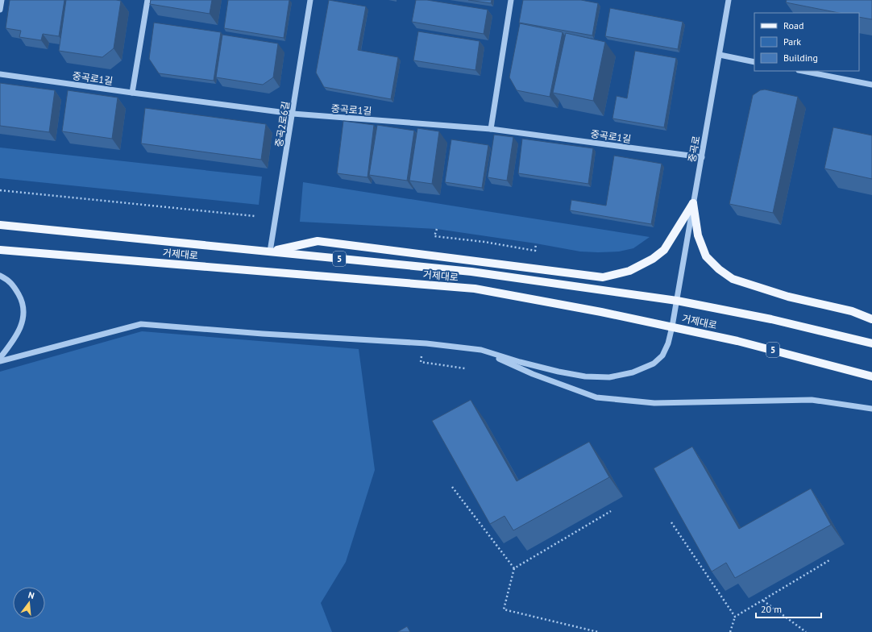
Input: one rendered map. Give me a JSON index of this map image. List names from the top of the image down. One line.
{"streets":{"main road":["거제대로","5"],"street":["중곡로1길","중곡2로6길","중곡로"]},"crossings":[["중곡로1길","중곡2로6길"],["중곡로1길","중곡로"],["중곡2로6길","거제대로"],["중곡로","거제대로"]],"legend":["Road","Park","Building"],"scale_bar":"20 m","north":"top"}
